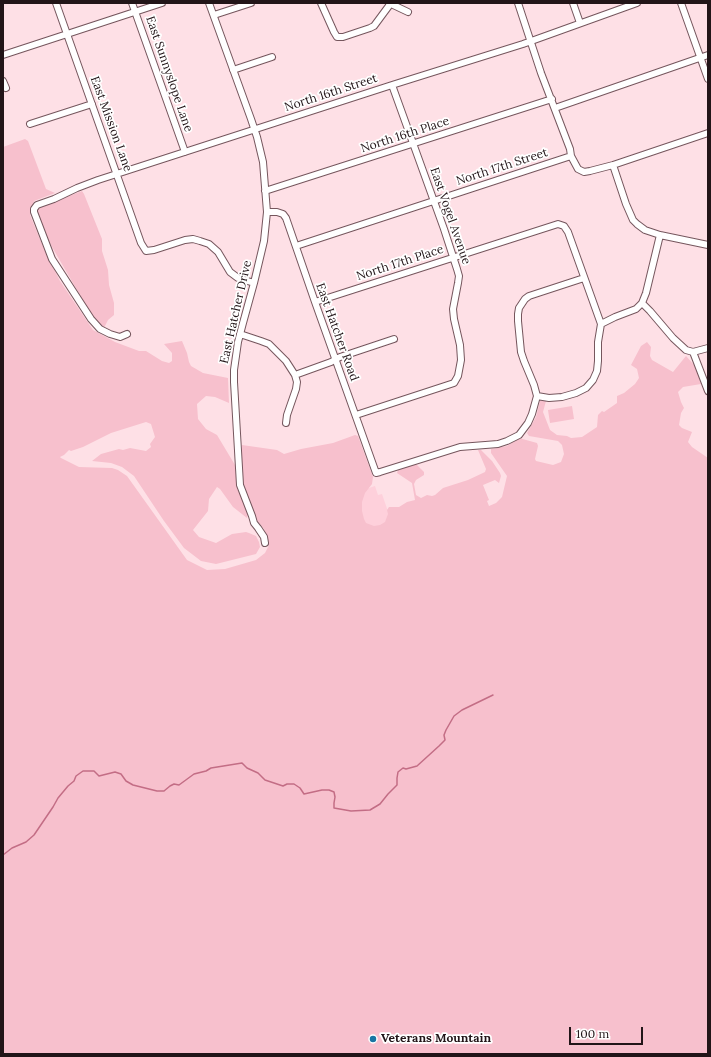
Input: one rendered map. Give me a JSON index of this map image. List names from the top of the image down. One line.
{"streets":{"street":["East Sunnyslope Lane","North 16th Street","East Mission Lane","North 16th Place","North 17th Street","East Vogel Avenue","North 17th Place","East Hatcher Drive","East Hatcher Road"]},"crossings":[["East Sunnyslope Lane","North 16th Street"],["North 16th Street","East Mission Lane"],["North 16th Street","East Vogel Avenue"],["North 16th Street","East Hatcher Drive"],["East Mission Lane","East Hatcher Drive"],["North 16th Place","East Vogel Avenue"],["North 16th Place","East Hatcher Drive"],["North 17th Street","East Vogel Avenue"],["North 17th Street","East Hatcher Road"],["East Vogel Avenue","North 17th Place"],["East Vogel Avenue","East Hatcher Road"],["North 17th Place","East Hatcher Road"],["East Hatcher Drive","East Hatcher Road"]],"places":["Veterans Mountain"],"scale_bar":"100 m"}
